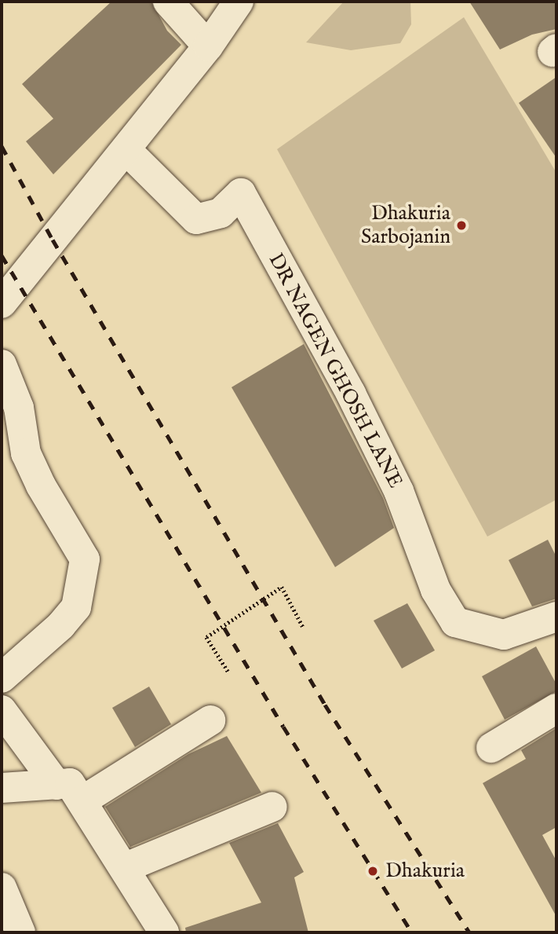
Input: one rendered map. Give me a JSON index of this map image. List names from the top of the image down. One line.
{"streets":{"street":["DR NAGEN GHOSH LANE"]},"places":["Dhakuria Sarbojanin","Dhakuria"]}
